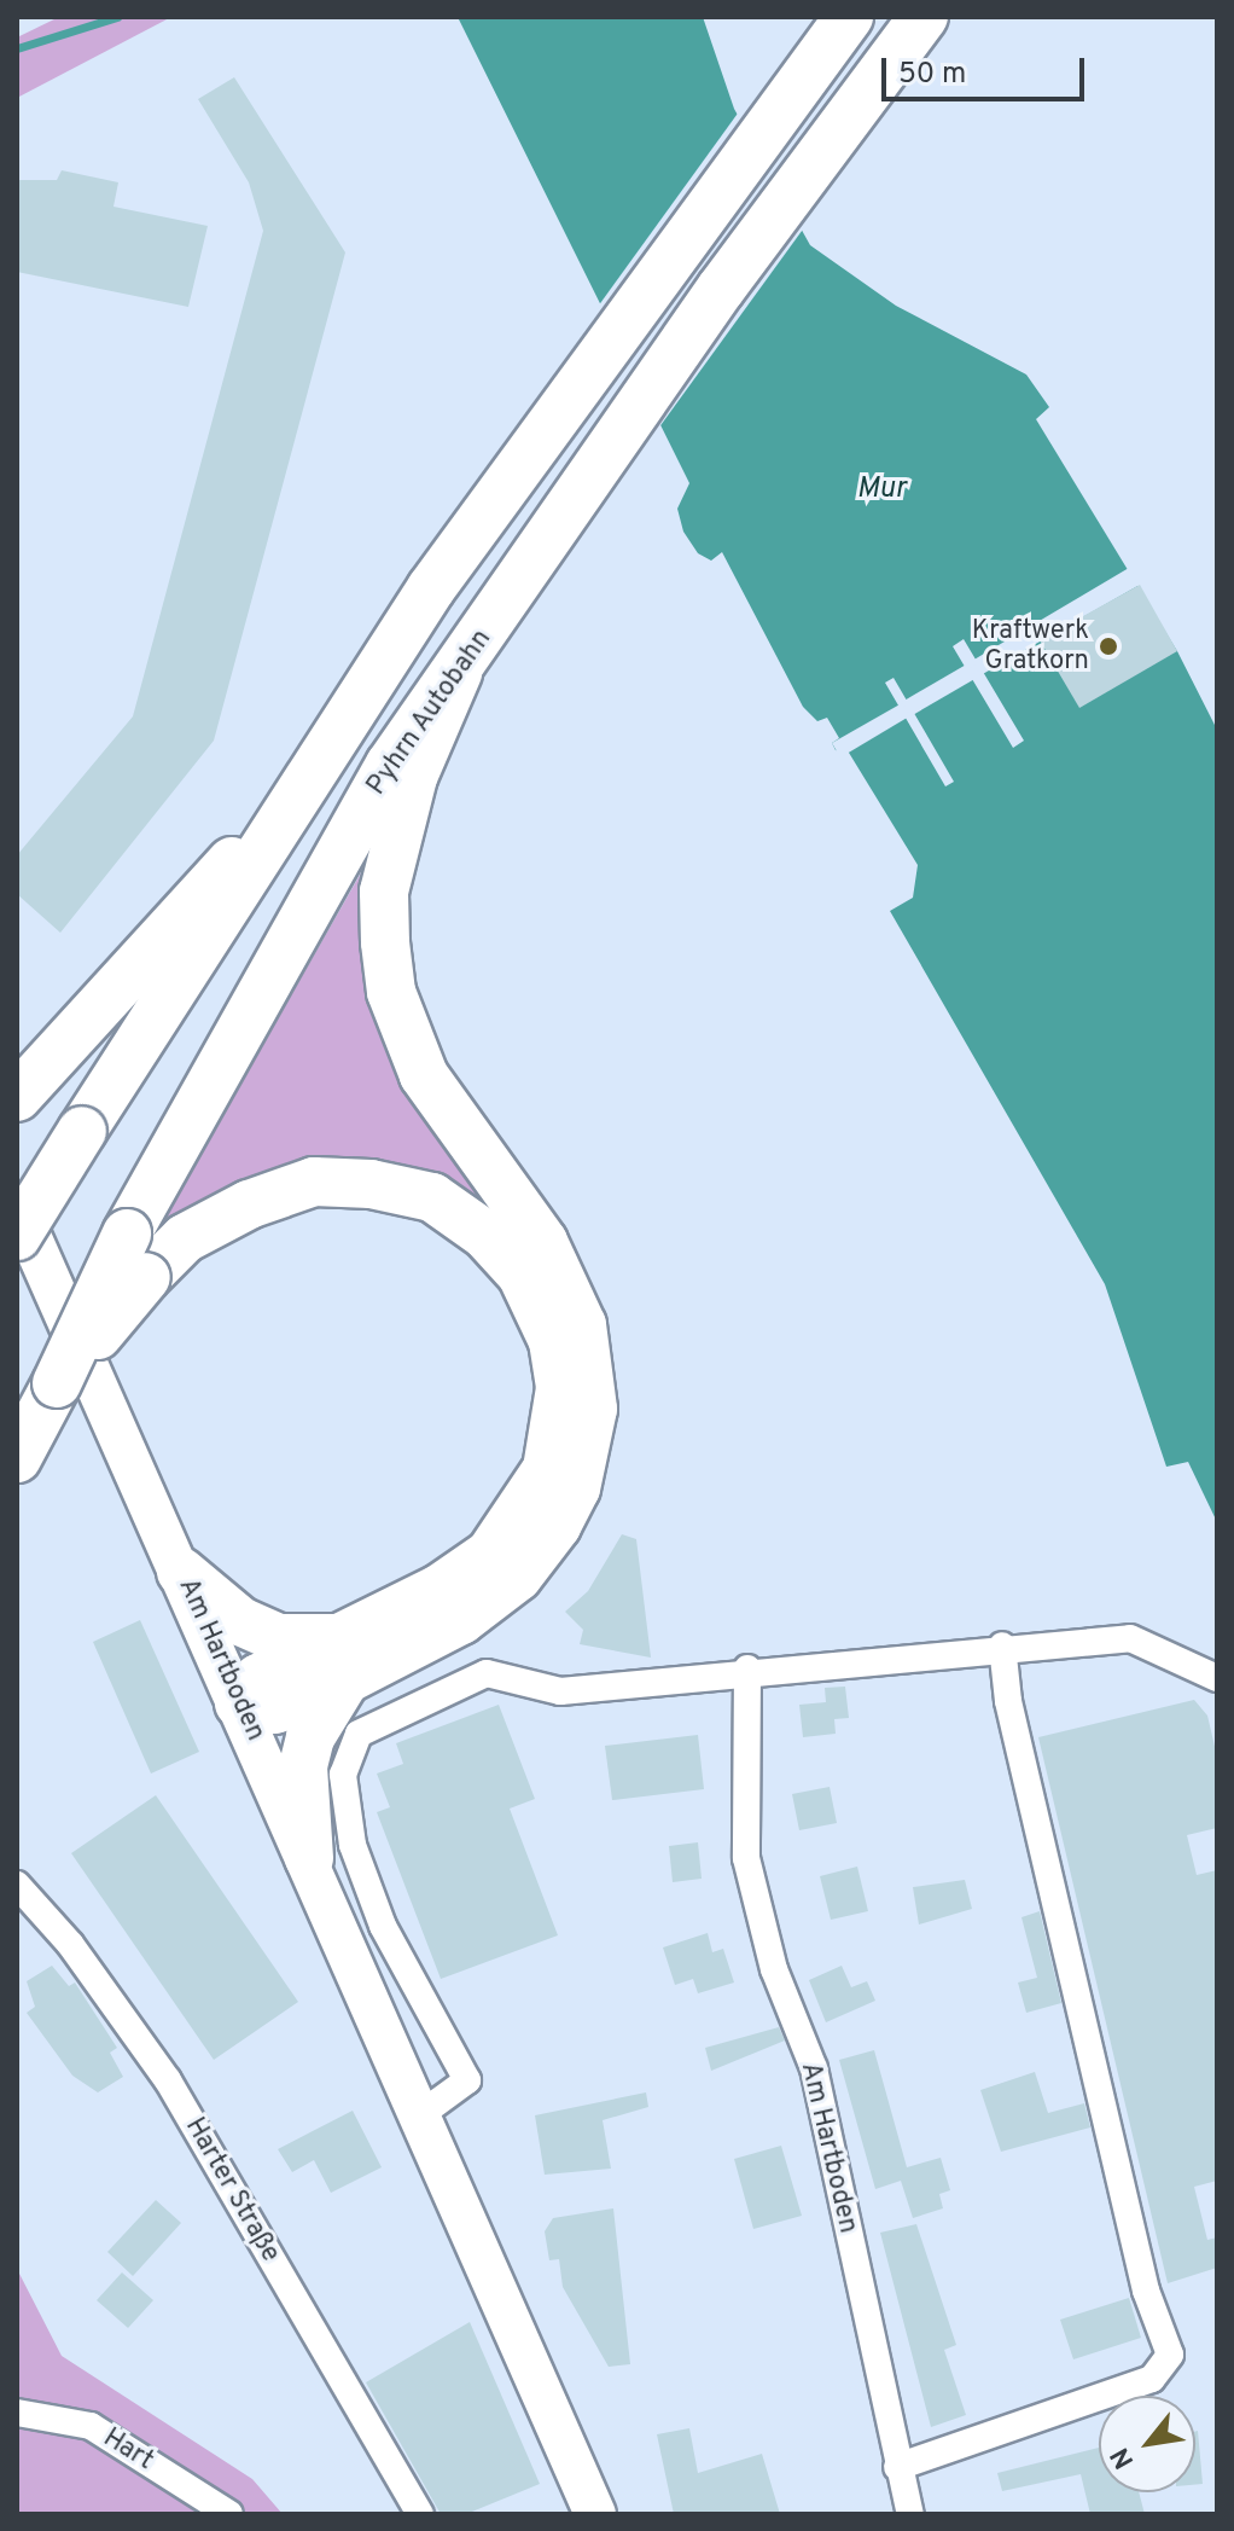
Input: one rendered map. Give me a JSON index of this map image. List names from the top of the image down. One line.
{"streets":{"highway":["Pyhrn Autobahn"],"main road":["Am Hartboden"],"street":["Harter Straße","Hart"]},"water":["Mur"],"places":["Kraftwerk Gratkorn"],"scale_bar":"50 m","north":"bottom left"}
